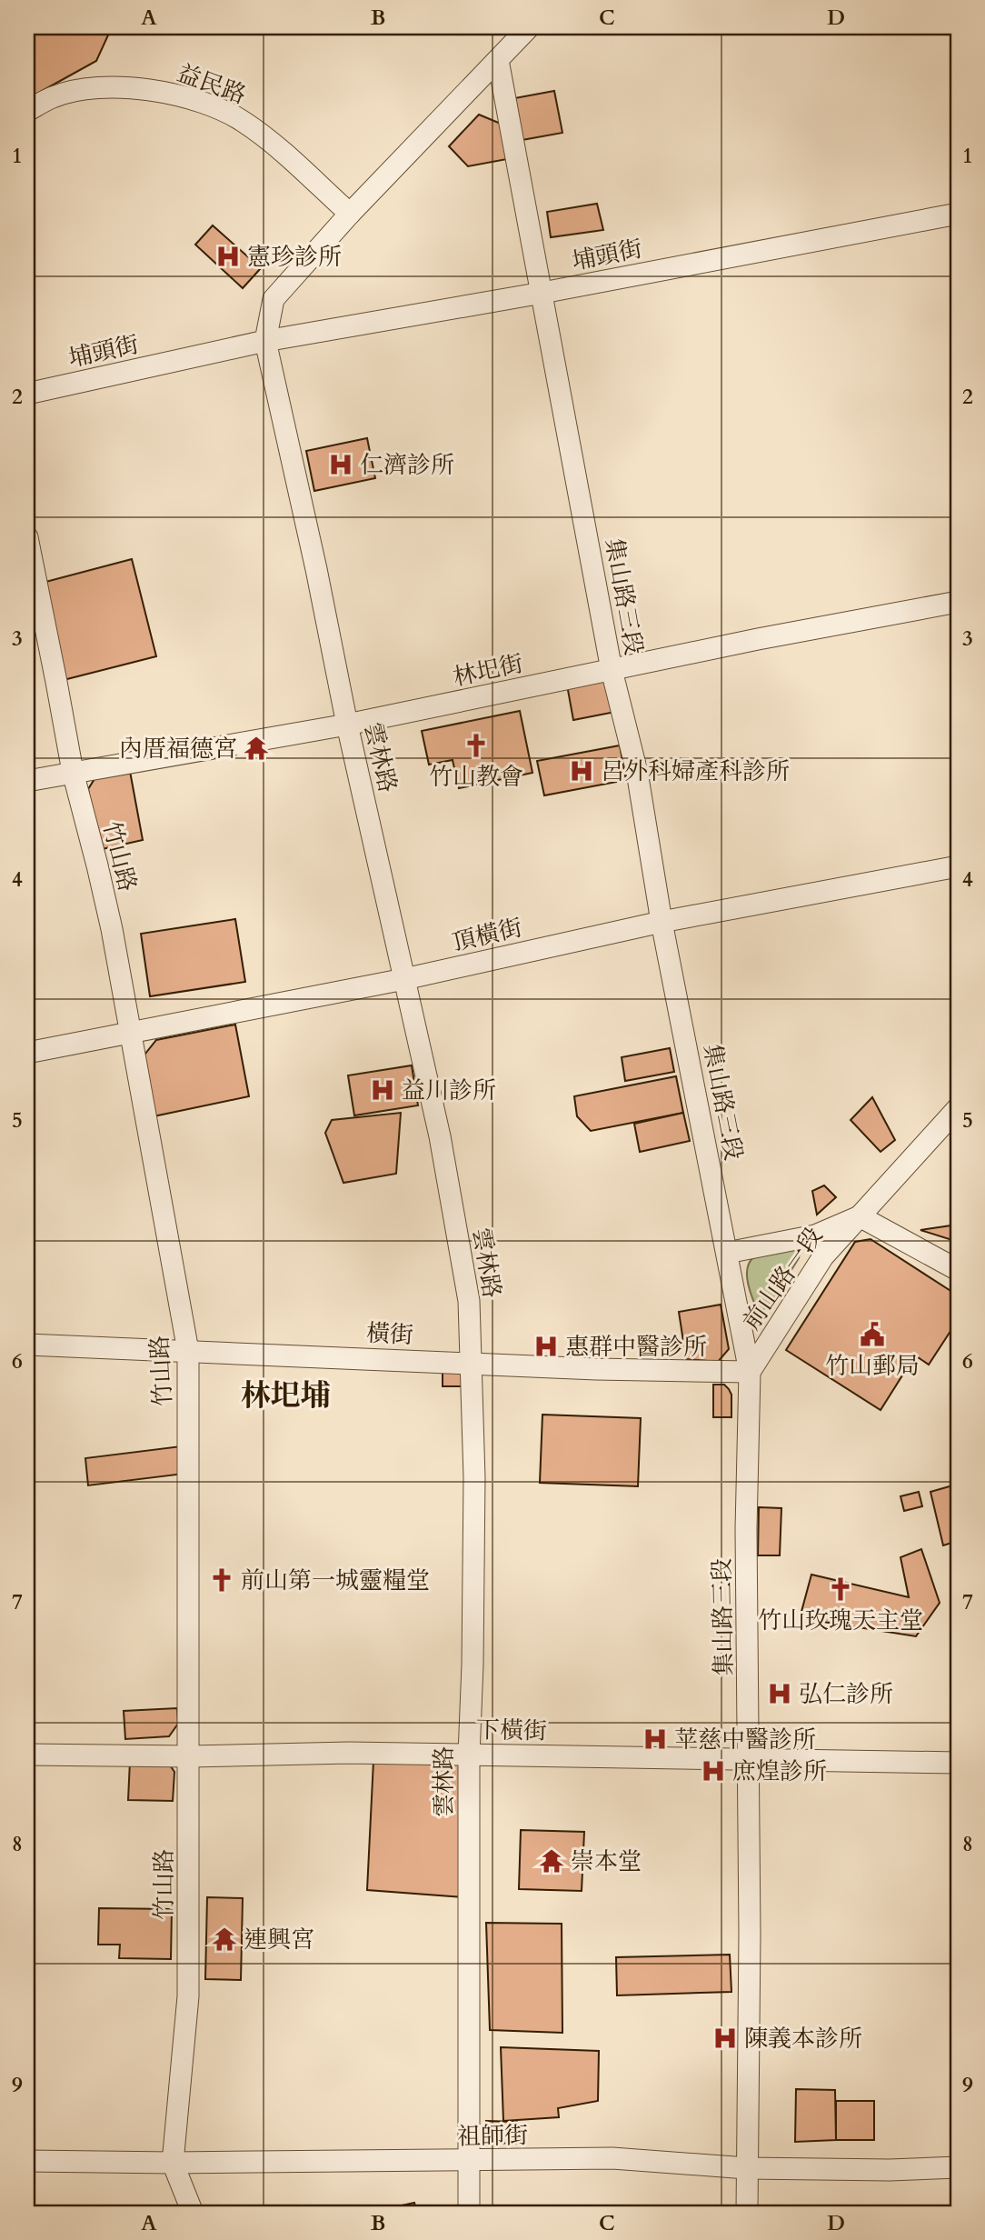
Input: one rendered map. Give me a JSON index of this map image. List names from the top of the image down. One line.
{"streets":{"street":["益民路","埔頭街","集山路三段","林圯街","雲林路","竹山路","頂橫街","前山路一段","橫街","下橫街","祖師街"]},"crossings":[["埔頭街","集山路三段"],["埔頭街","雲林路"],["集山路三段","林圯街"],["集山路三段","頂橫街"],["集山路三段","前山路一段"],["集山路三段","橫街"],["集山路三段","下橫街"],["集山路三段","祖師街"],["林圯街","雲林路"],["林圯街","竹山路"],["雲林路","頂橫街"],["雲林路","橫街"],["雲林路","下橫街"],["雲林路","祖師街"],["竹山路","頂橫街"],["竹山路","橫街"],["竹山路","下橫街"],["竹山路","祖師街"],["前山路一段","橫街"]],"districts":["林圯埔"],"places":{"hospital":["憲珍診所","仁濟診所","呂外科婦產科診所","益川診所","惠群中醫診所","弘仁診所","苹慈中醫診所","庶煌診所","陳義本診所"],"church":["竹山教會","前山第一城靈糧堂","竹山玫瑰天主堂"],"temple":["內厝福德宮","崇本堂","連興宮"],"public building":["竹山郵局"]},"grid":{"columns":["A","B","C","D"],"rows":["1","2","3","4","5","6","7","8","9"]}}
